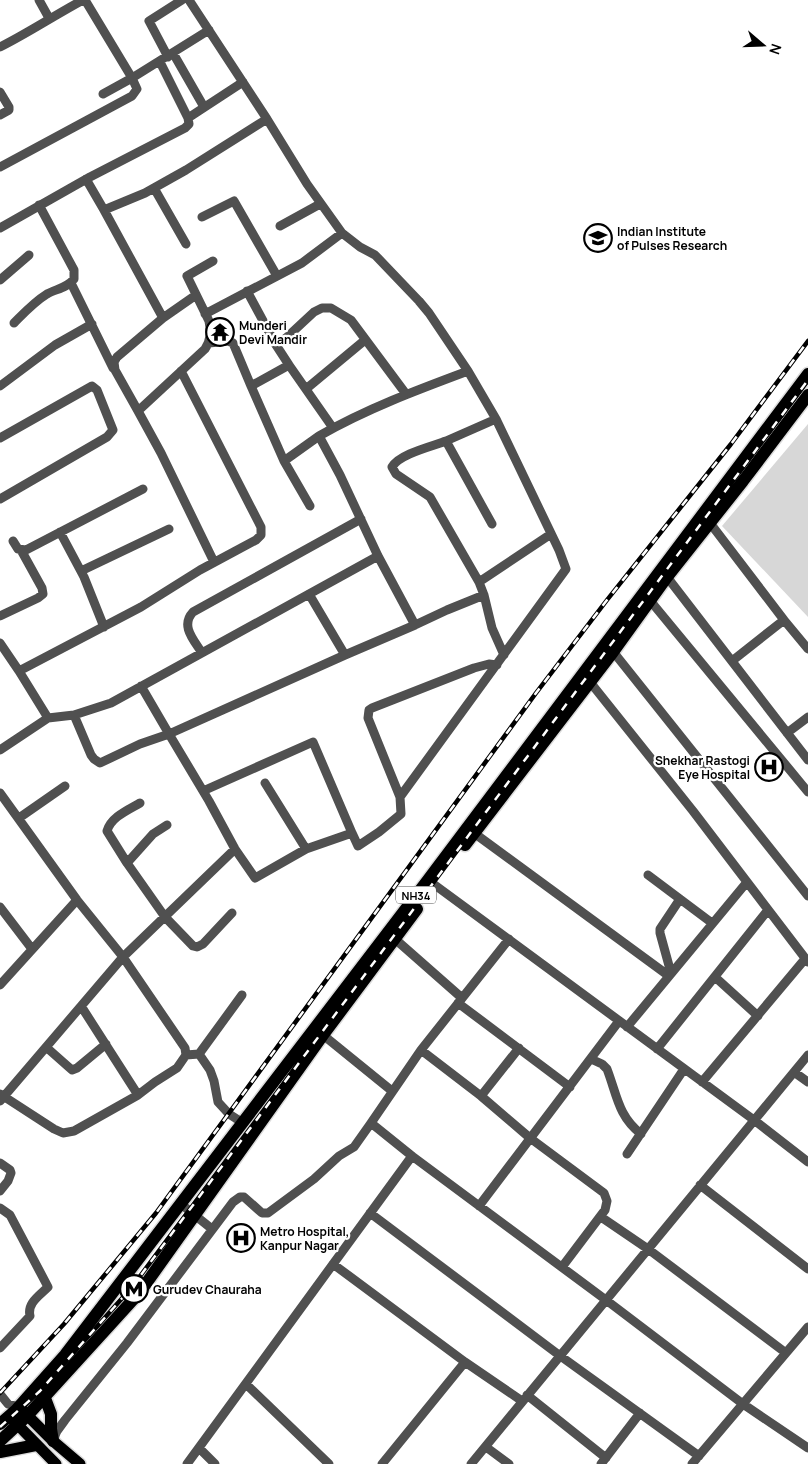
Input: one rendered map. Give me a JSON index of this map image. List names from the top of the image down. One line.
{"streets":{"highway":["NH34"]},"places":{"school or university":["Indian Institute of Pulses Research"],"temple":["Munderi Devi Mandir"],"hospital":["Shekhar Rastogi Eye Hospital","Metro Hospital, Kanpur Nagar"],"metro station":["Gurudev Chauraha"]},"north":"right"}
